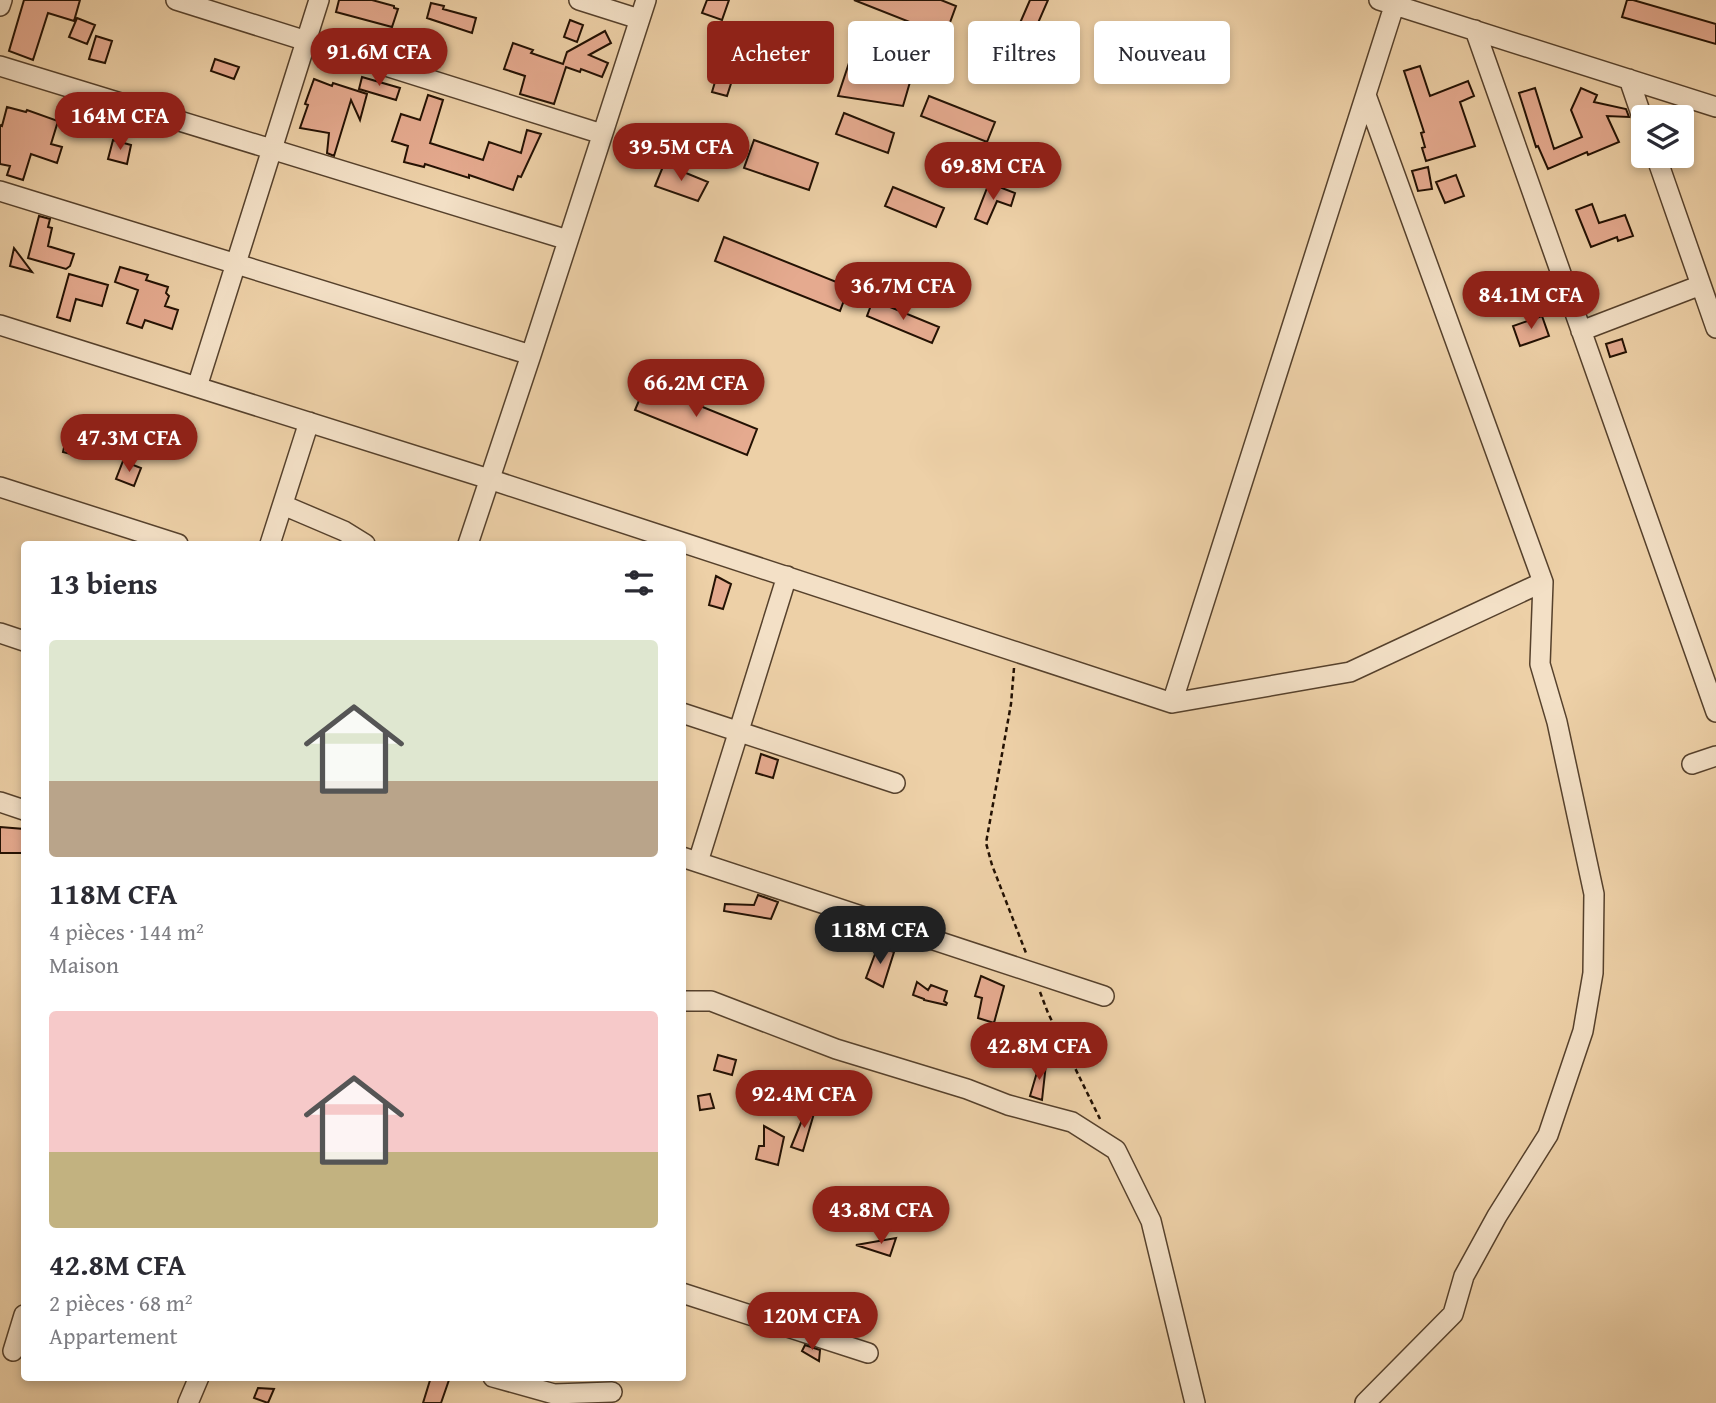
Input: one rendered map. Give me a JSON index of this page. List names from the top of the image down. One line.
{"page":{"chip":["Acheter","Louer","Filtres","Nouveau"],"price":["91.6M CFA","164M CFA","39.5M CFA","69.8M CFA","36.7M CFA","84.1M CFA","66.2M CFA","47.3M CFA","118M CFA","42.8M CFA","92.4M CFA","43.8M CFA","120M CFA"],"heading":"13 biens","list":[{"name":"118M CFA","note":"4 pièces · 144 m² · Maison"},{"name":"42.8M CFA","note":"2 pièces · 68 m² · Appartement"}]}}
